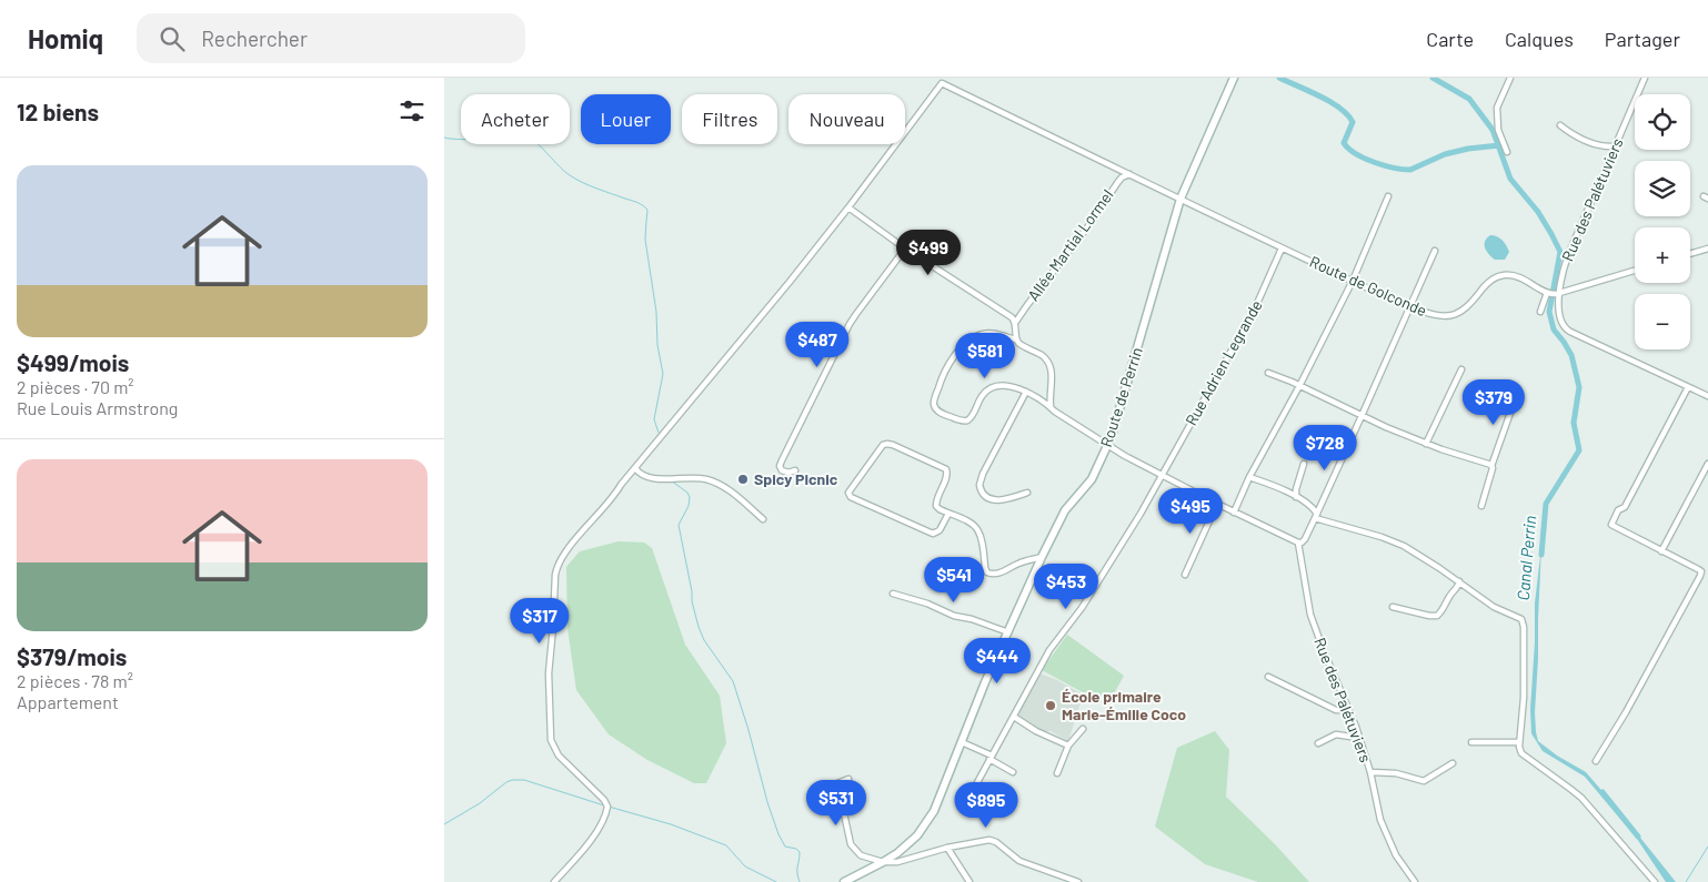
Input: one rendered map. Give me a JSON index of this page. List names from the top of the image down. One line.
{"streets":{"main road":["Route de Perrin"],"street":["Rue des Palétuviers","Allée Martial Lormel","Route de Golconde","Rue Adrien Legrande"]},"crossings":[["Rue des Palétuviers","Route de Golconde"],["Allée Martial Lormel","Route de Golconde"],["Route de Golconde","Rue Adrien Legrande"],["Route de Golconde","Route de Perrin"]],"water":["Canal Perrin"],"places":["Spicy Picnic","École primaire Marie-Émilie Coco"],"page":{"header":"Homiq","search":"Rechercher","nav":["Carte","Calques","Partager"],"heading":"12 biens","map_buttons":["+","−"],"chip":["Acheter","Louer","Filtres","Nouveau"],"list":[{"name":"$499/mois","note":"2 pièces · 70 m² · Rue Louis Armstrong"},{"name":"$379/mois","note":"2 pièces · 78 m² · Appartement"}],"price":["$499","$487","$581","$379","$728","$495","$541","$453","$317","$444","$531","$895"]}}
